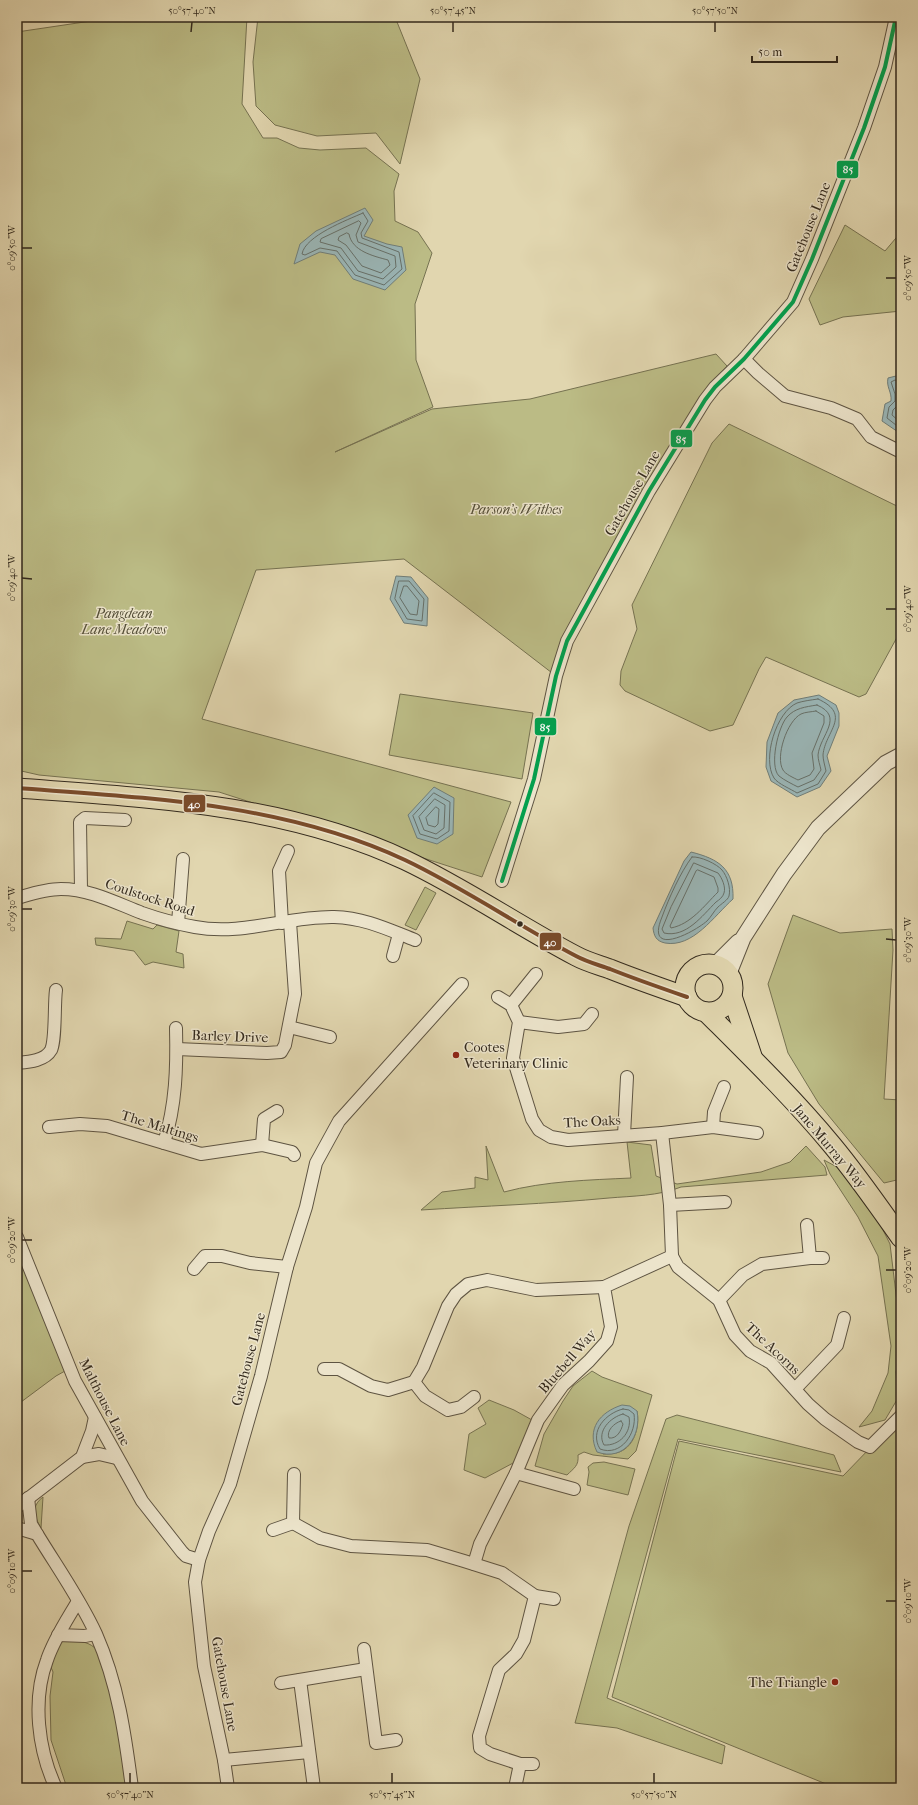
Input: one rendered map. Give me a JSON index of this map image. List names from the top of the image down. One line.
{"streets":{"main road":["Jane Murray Way"],"street":["Gatehouse Lane","Coulstock Road","Barley Drive","The Oaks","The Maltings","The Acorns","Bluebell Way","Malthouse Lane"]},"crossings":[["Gatehouse Lane","Malthouse Lane"],["Coulstock Road","Barley Drive"],["Barley Drive","The Maltings"]],"parks":["Parson's Withes","Pangdean Lane Meadows"],"places":["Cootes Veterinary Clinic","The Triangle"],"lines":["transit line 85","transit line 40"],"scale_bar":"50 m","coordinates":["50°57'40\"N","50°57'45\"N","50°57'50\"N","0°09'50\"W","0°09'40\"W","0°09'30\"W","0°09'20\"W","0°09'10\"W"]}
